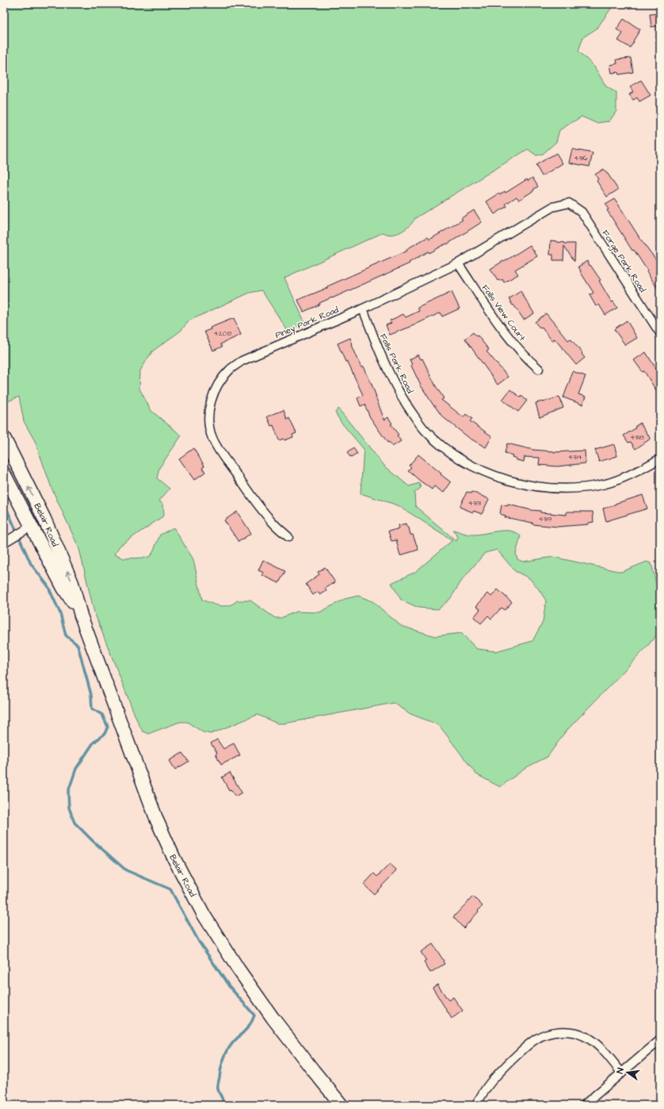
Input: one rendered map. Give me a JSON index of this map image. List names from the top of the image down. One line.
{"streets":{"highway":["Belair Road"],"street":["Forge Park Road","Falls View Court","Piney Park Road","Falls Park Road"]},"crossings":[["Forge Park Road","Piney Park Road"],["Falls View Court","Piney Park Road"],["Piney Park Road","Falls Park Road"]],"house_numbers":["4316","4208","4318","4314","4313","4319"],"north":"left"}
